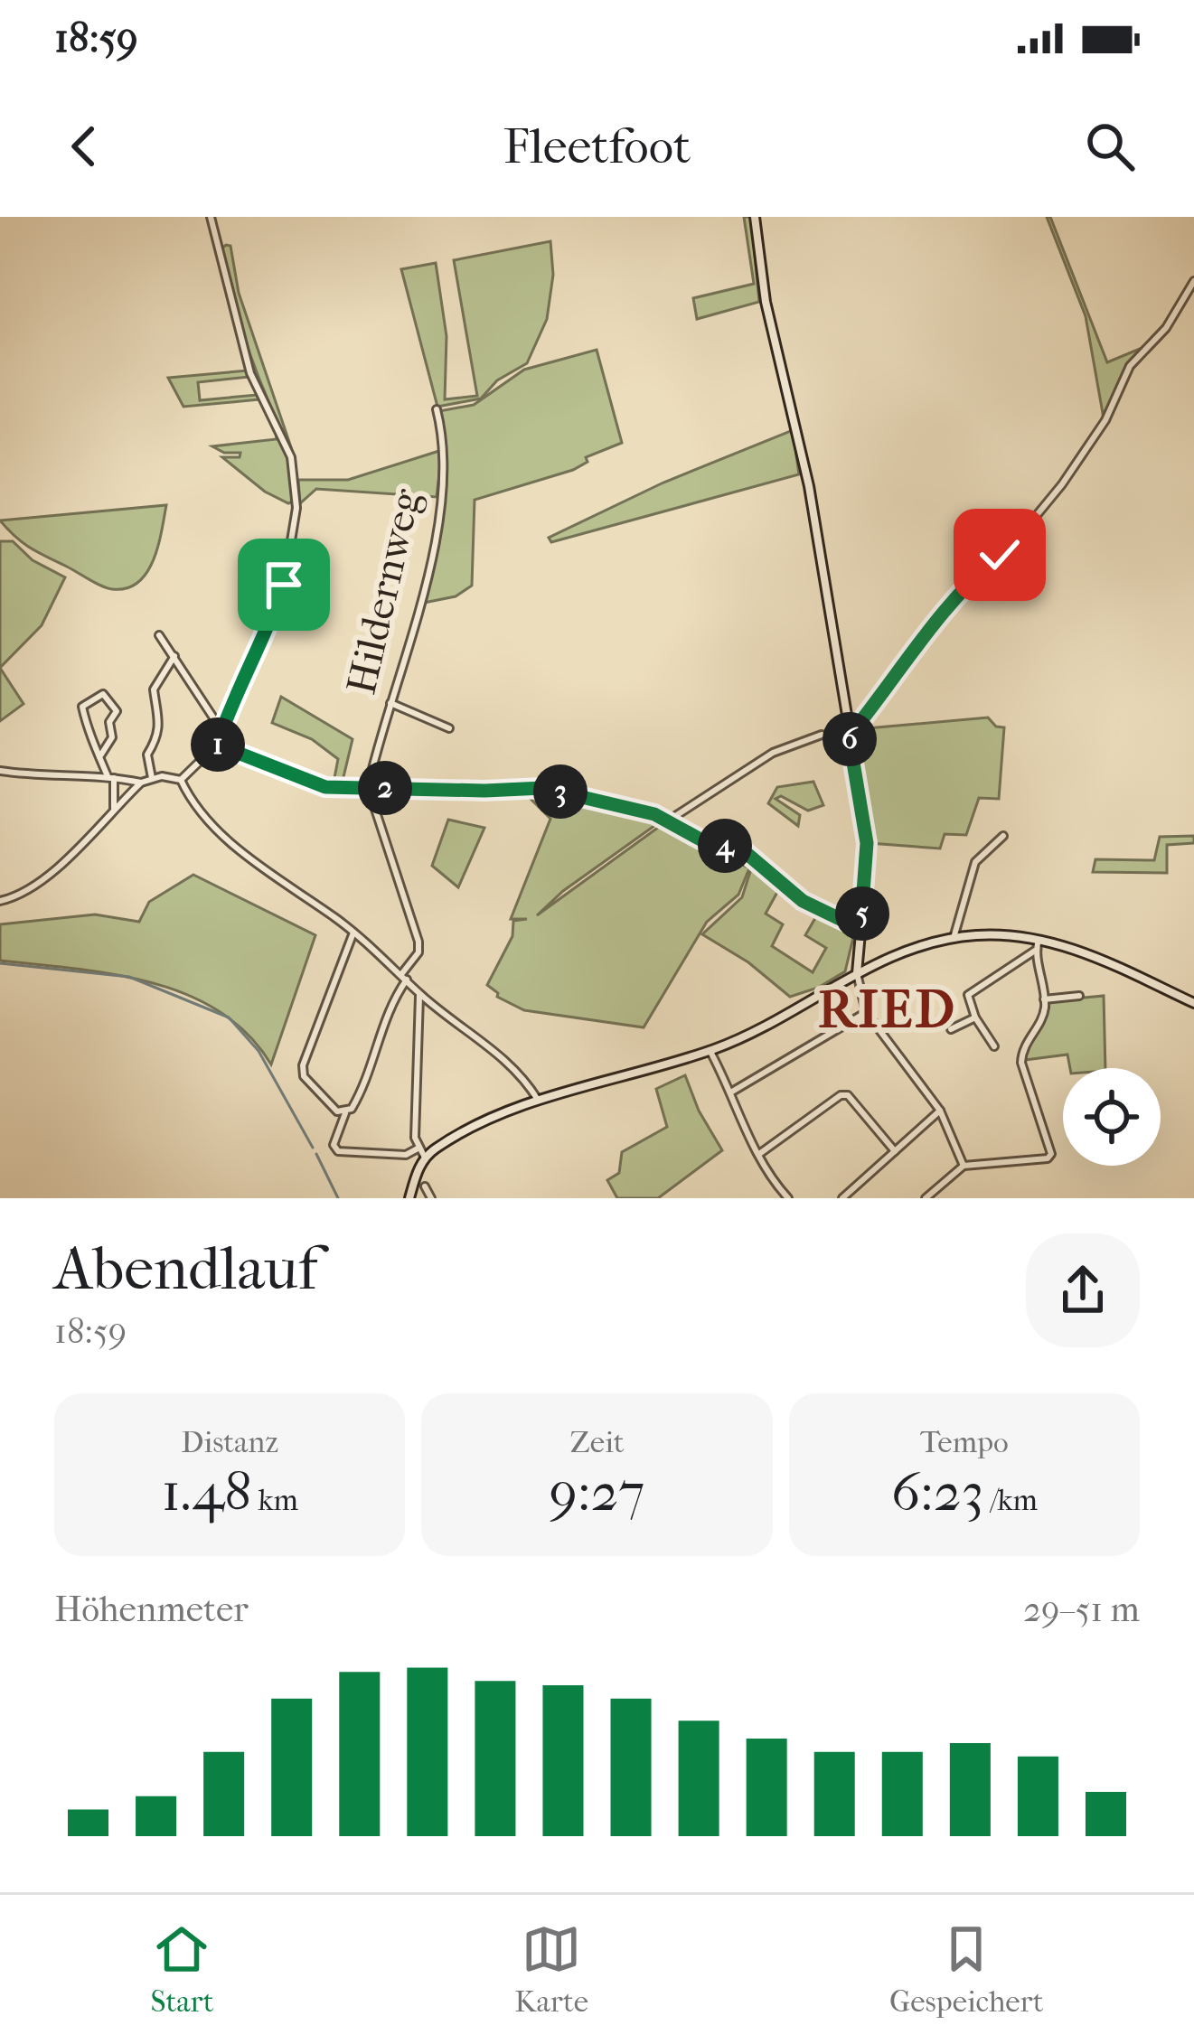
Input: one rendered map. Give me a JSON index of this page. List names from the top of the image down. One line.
{"streets":{"street":["Hildernweg"]},"districts":["RIED"],"page":{"status":"18:59","header":"Fleetfoot","pins":["6","1","2","3","4","5"],"heading":["Abendlauf","18:59"],"stats":[["Distanz","1.48 km"],["Zeit","9:27"],["Tempo","6:23 /km"]],"chart":["Höhenmeter","29–51 m"],"tabs":["Start","Karte","Gespeichert"]}}
